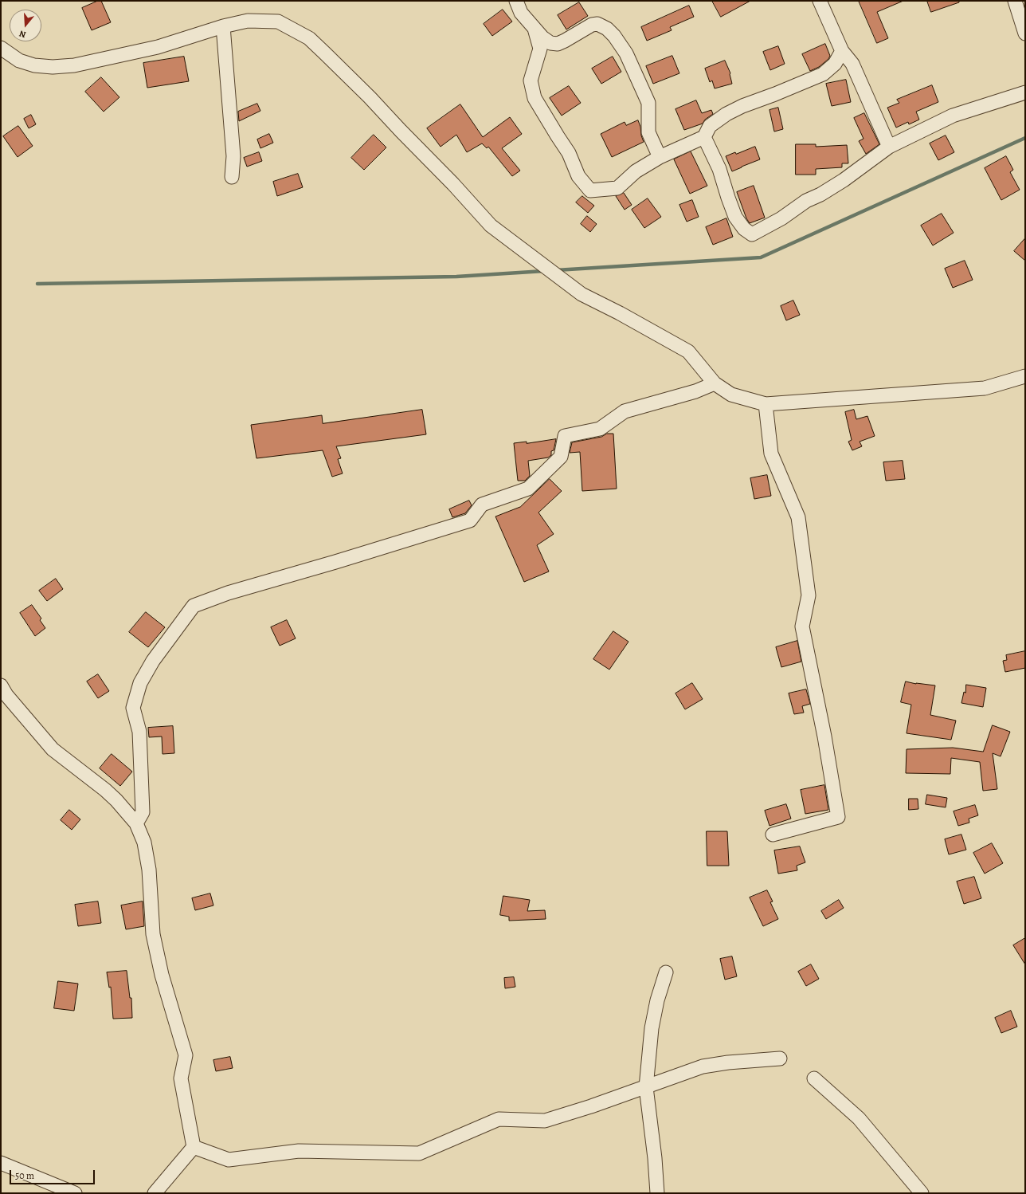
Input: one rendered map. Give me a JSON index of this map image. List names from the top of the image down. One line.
{"scale_bar":"50 m","north":"bottom"}
